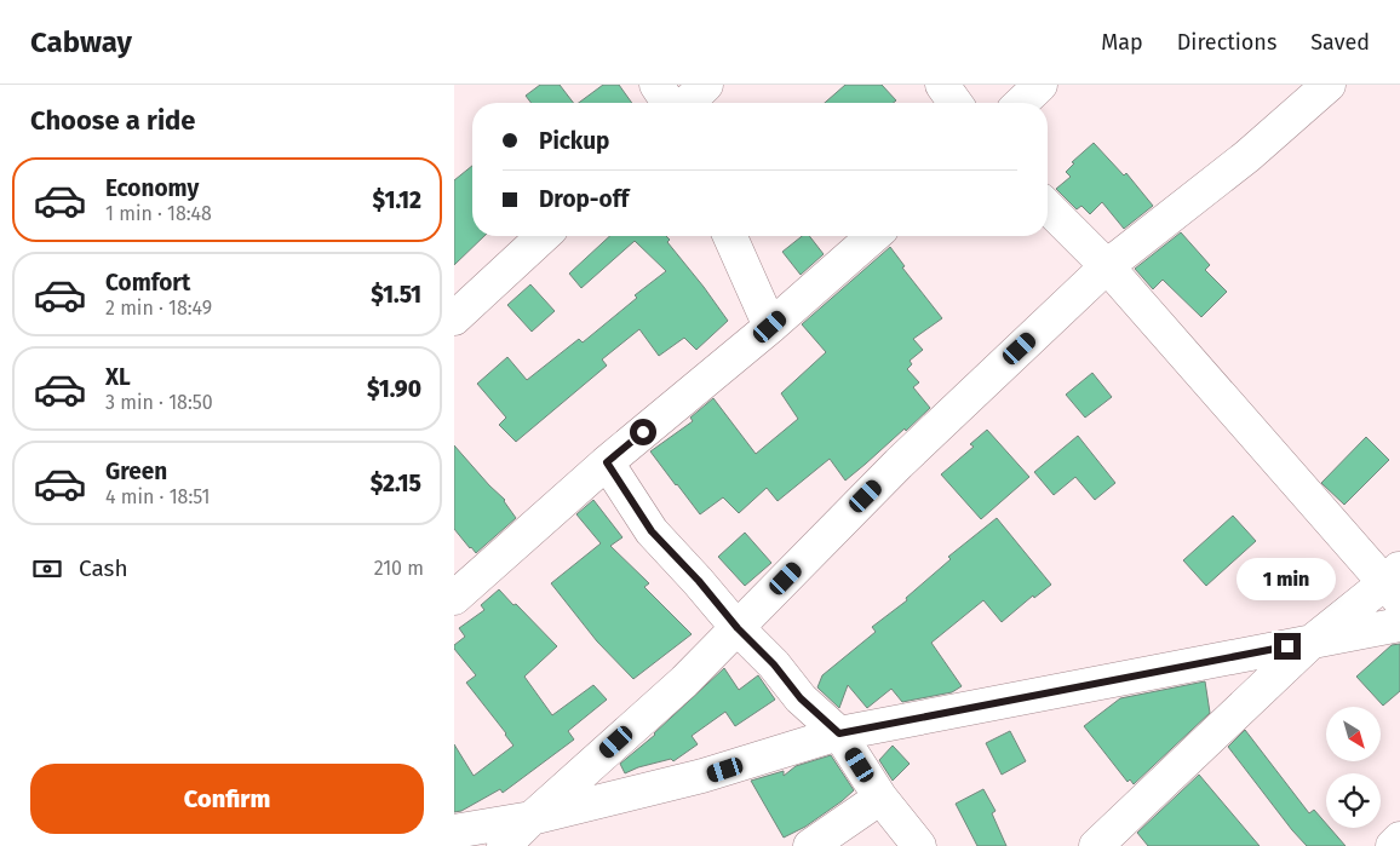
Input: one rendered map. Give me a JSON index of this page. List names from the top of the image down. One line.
{"north":"bottom right","page":{"header":"Cabway","nav":["Map","Directions","Saved"],"heading":"Choose a ride","banner":["Pickup","Drop-off"],"list":[{"name":"Economy","note":"1 min · 18:48","value":"$1.12"},{"name":"Comfort","note":"2 min · 18:49","value":"$1.51"},{"name":"XL","note":"3 min · 18:50","value":"$1.90"},{"name":"Green","note":"4 min · 18:51","value":"$2.15"}],"pay":["Cash","210 m"],"bubble":"1 min","buttons":"Confirm"}}
